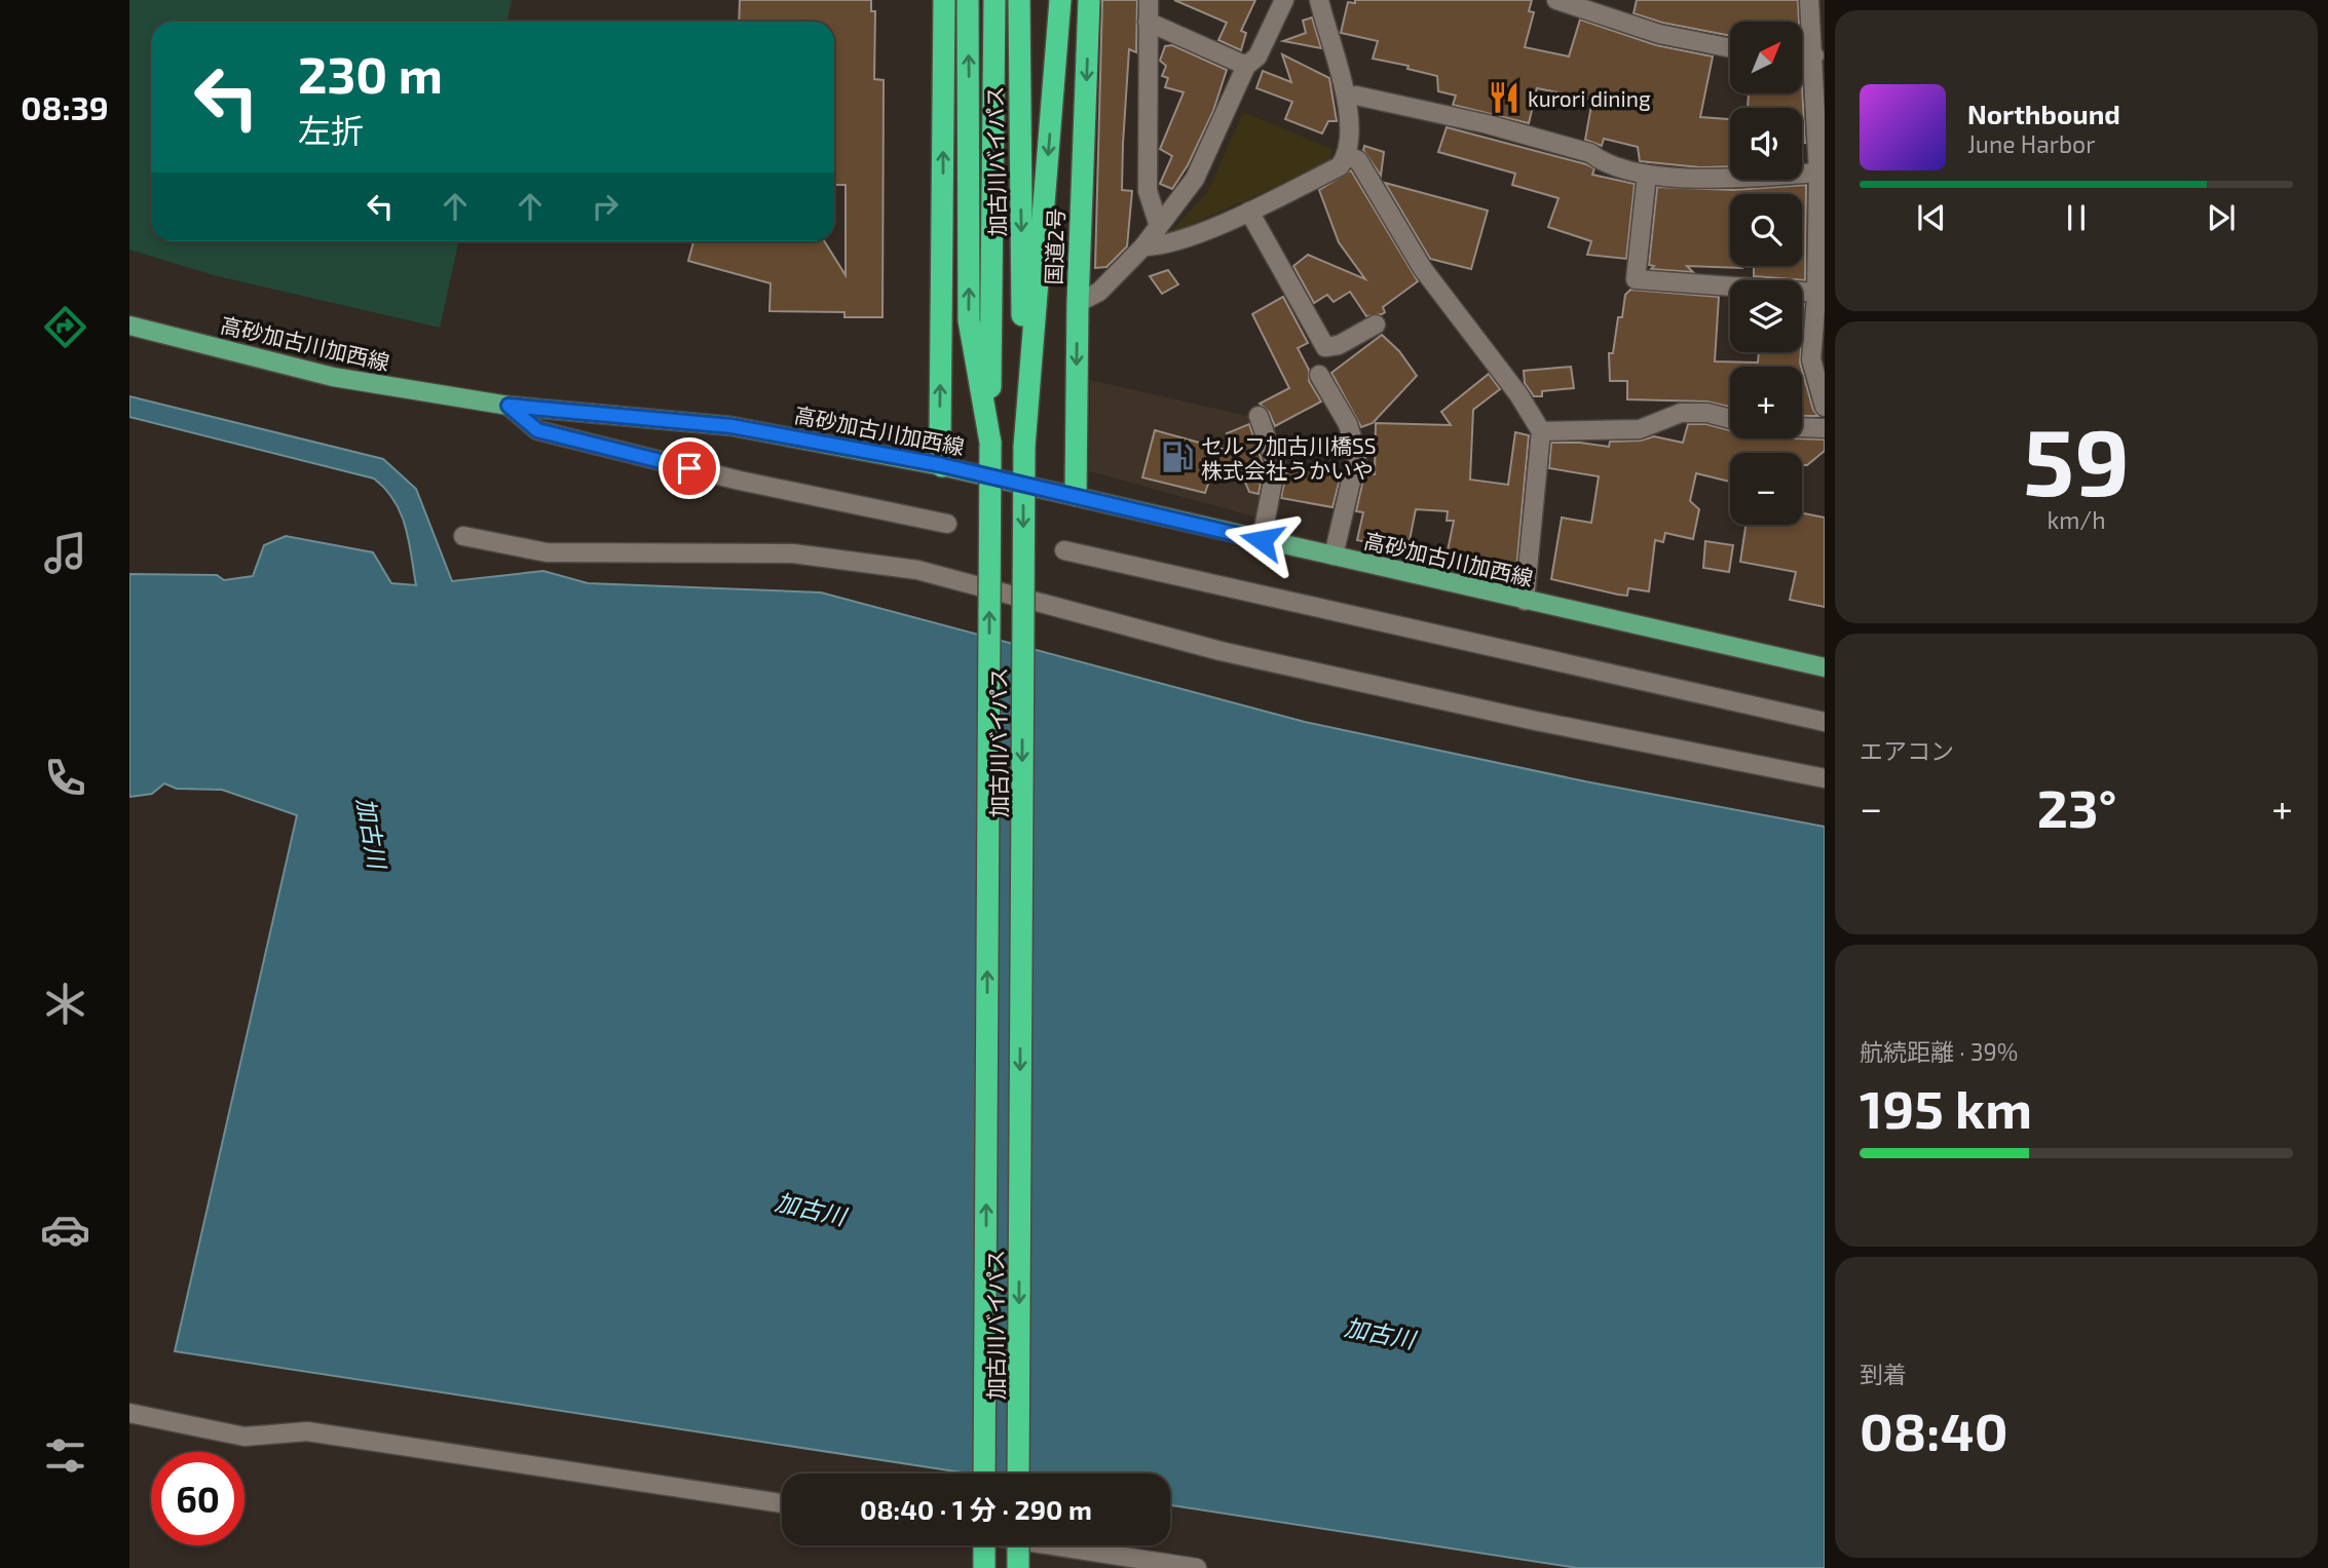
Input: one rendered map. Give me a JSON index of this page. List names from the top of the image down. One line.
{"streets":{"highway":["加古川バイパス","国道2号"],"main road":["高砂加古川加西線"]},"crossings":[["国道2号","高砂加古川加西線"]],"water":["加古川"],"places":{"restaurant":["kurori dining"],"fuel station":["セルフ加古川橋SS 株式会社うかいや"]},"north":"top right","page":{"tabs":"08:39","map_buttons":["+","−"],"turn":["230 m","左折"],"song":["Northbound","June Harbor"],"tile":[["59","km/h"],"エアコン",["航続距離 · 39%","195 km"],["到着","08:40"]],"heat":["−","23°","+"],"limit":"60","trip":"08:40 · 1 分 · 290 m"}}
